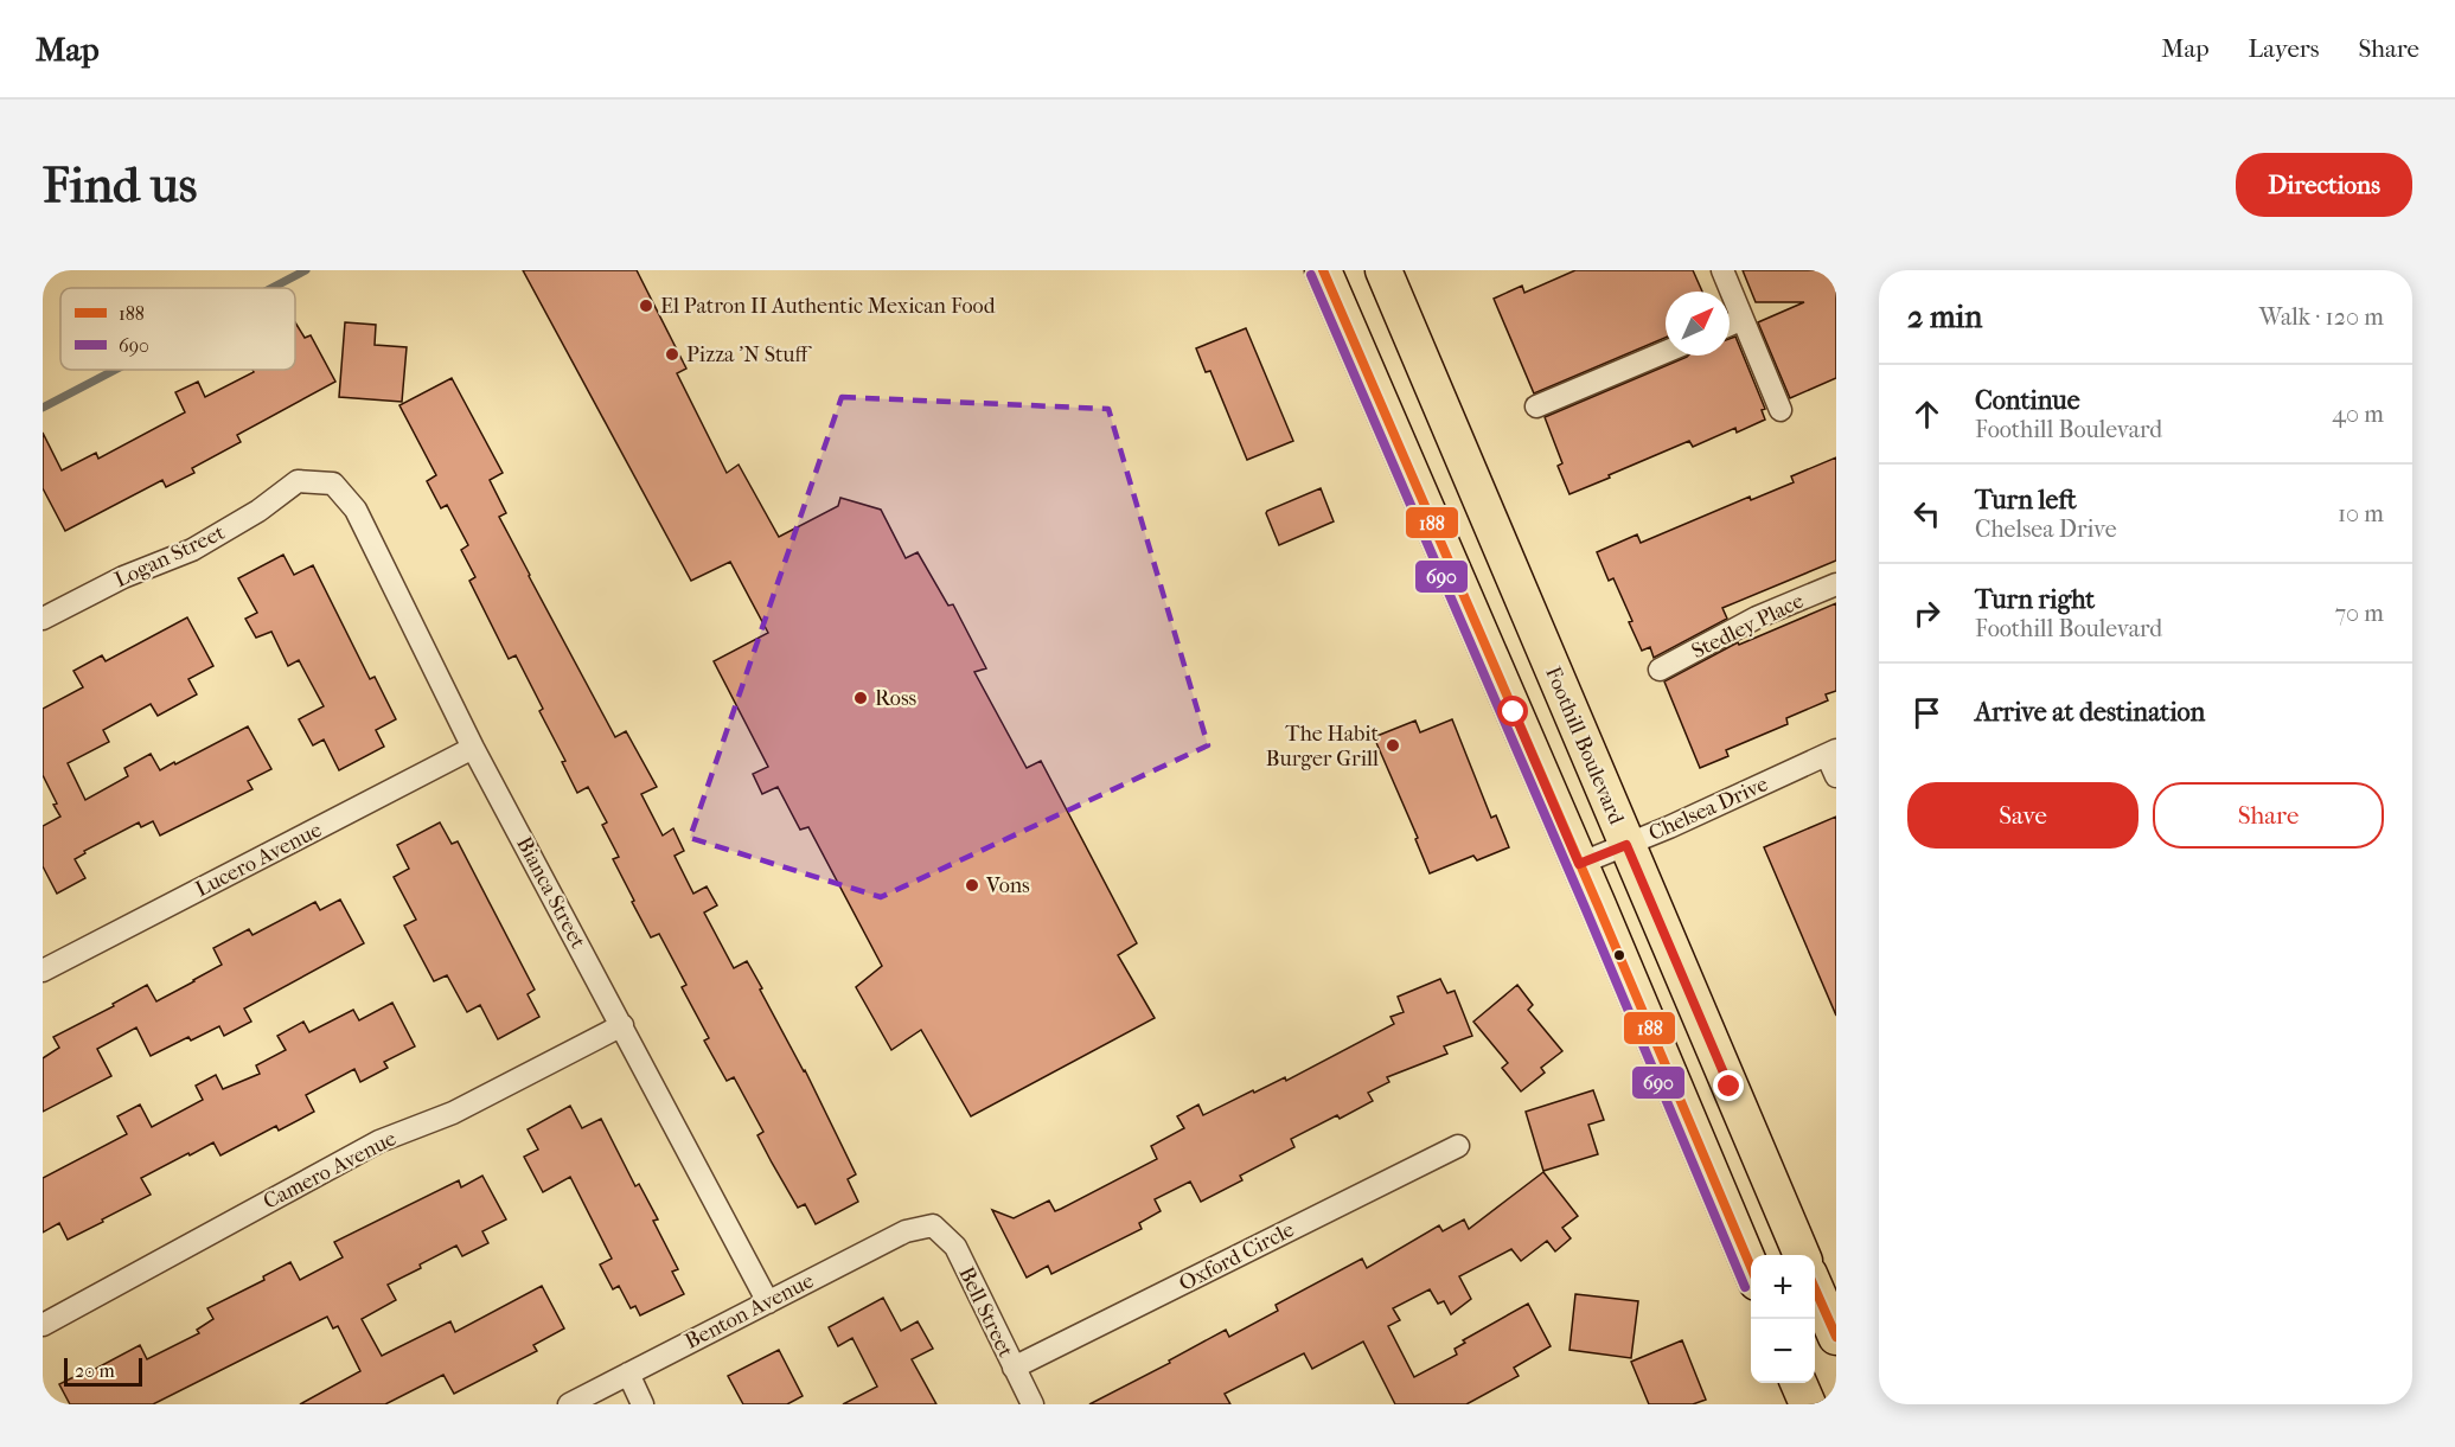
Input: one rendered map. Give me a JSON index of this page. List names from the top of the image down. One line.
{"streets":{"main road":["Foothill Boulevard"],"street":["Logan Street","Stedley Place","Chelsea Drive","Lucero Avenue","Bianca Street","Camero Avenue","Oxford Circle","Benton Avenue","Bell Street"]},"crossings":[["Logan Street","Bianca Street"],["Foothill Boulevard","Chelsea Drive"],["Lucero Avenue","Bianca Street"],["Bianca Street","Camero Avenue"],["Bianca Street","Benton Avenue"],["Oxford Circle","Bell Street"],["Benton Avenue","Bell Street"]],"places":["El Patron II Authentic Mexican Food","Pizza 'N Stuff","Ross","The Habit Burger Grill","Vons"],"lines":["transit line 188","transit line 690"],"legend":["188","690"],"scale_bar":"20 m","north":"top right","page":{"header":"Map","nav":["Map","Layers","Share"],"buttons":["Directions",["Save","Share"]],"title":"Find us","heading":["2 min","Walk · 120 m"],"list":[["Continue","Foothill Boulevard","40 m"],["Turn left","Chelsea Drive","10 m"],["Turn right","Foothill Boulevard","70 m"],"Arrive at destination"],"map_buttons":["+","−"],"scale":"20 m"}}
